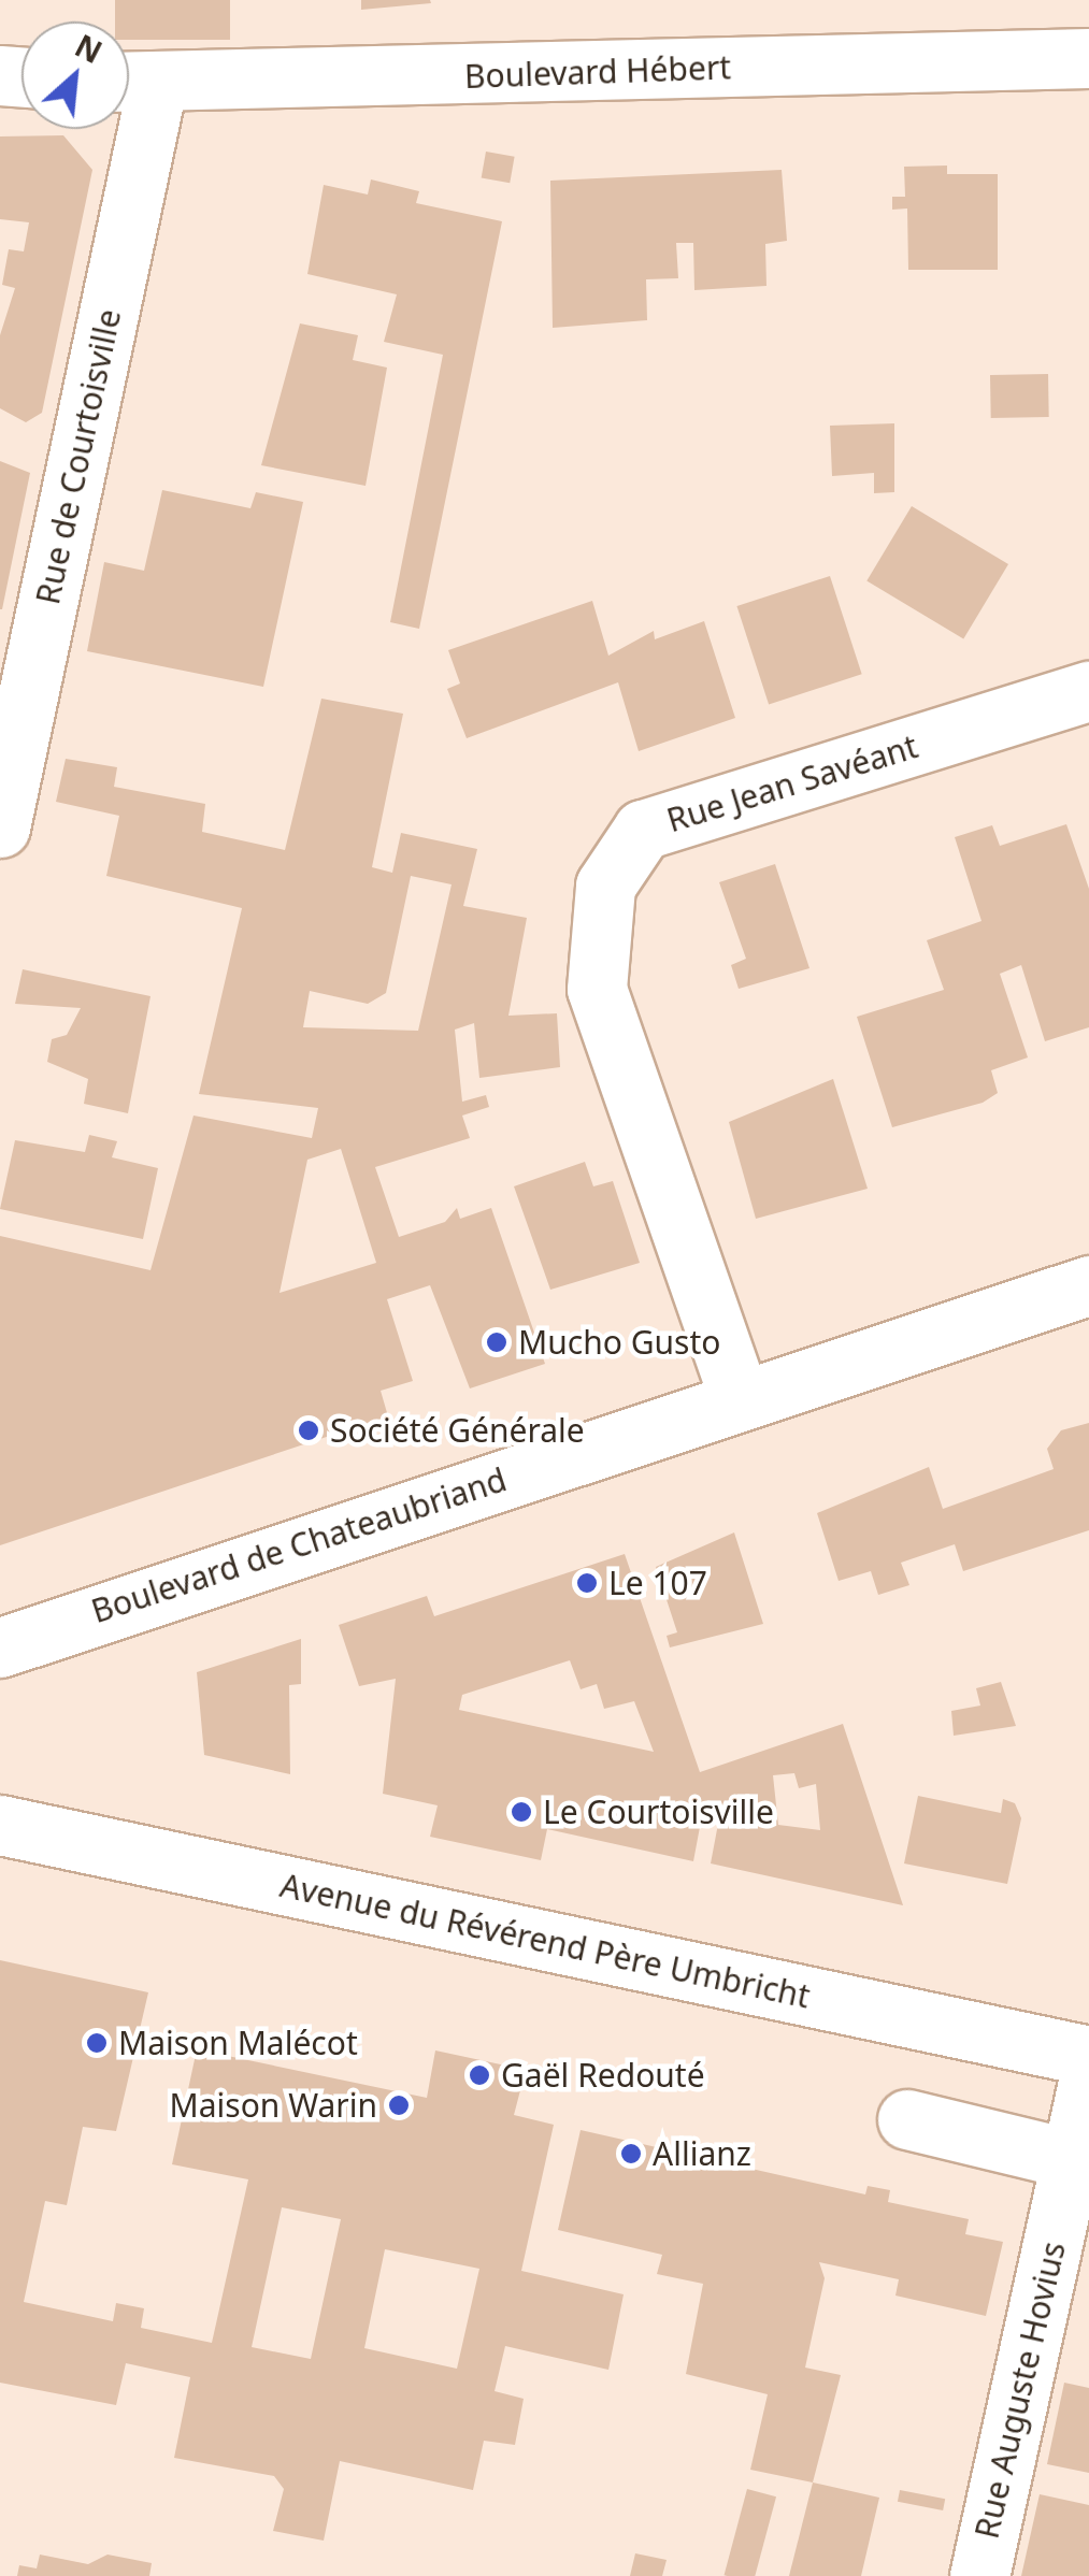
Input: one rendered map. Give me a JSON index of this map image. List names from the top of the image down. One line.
{"streets":{"street":["Boulevard Hébert","Rue de Courtoisville","Rue Jean Savéant","Boulevard de Chateaubriand","Avenue du Révérend Père Umbricht","Rue Auguste Hovius"]},"crossings":[["Boulevard Hébert","Rue de Courtoisville"],["Rue Jean Savéant","Boulevard de Chateaubriand"]],"places":["Mucho Gusto","Société Générale","Le 107","Le Courtoisville","Maison Malécot","Gaël Redouté","Maison Warin","Allianz"],"north":"top right"}
